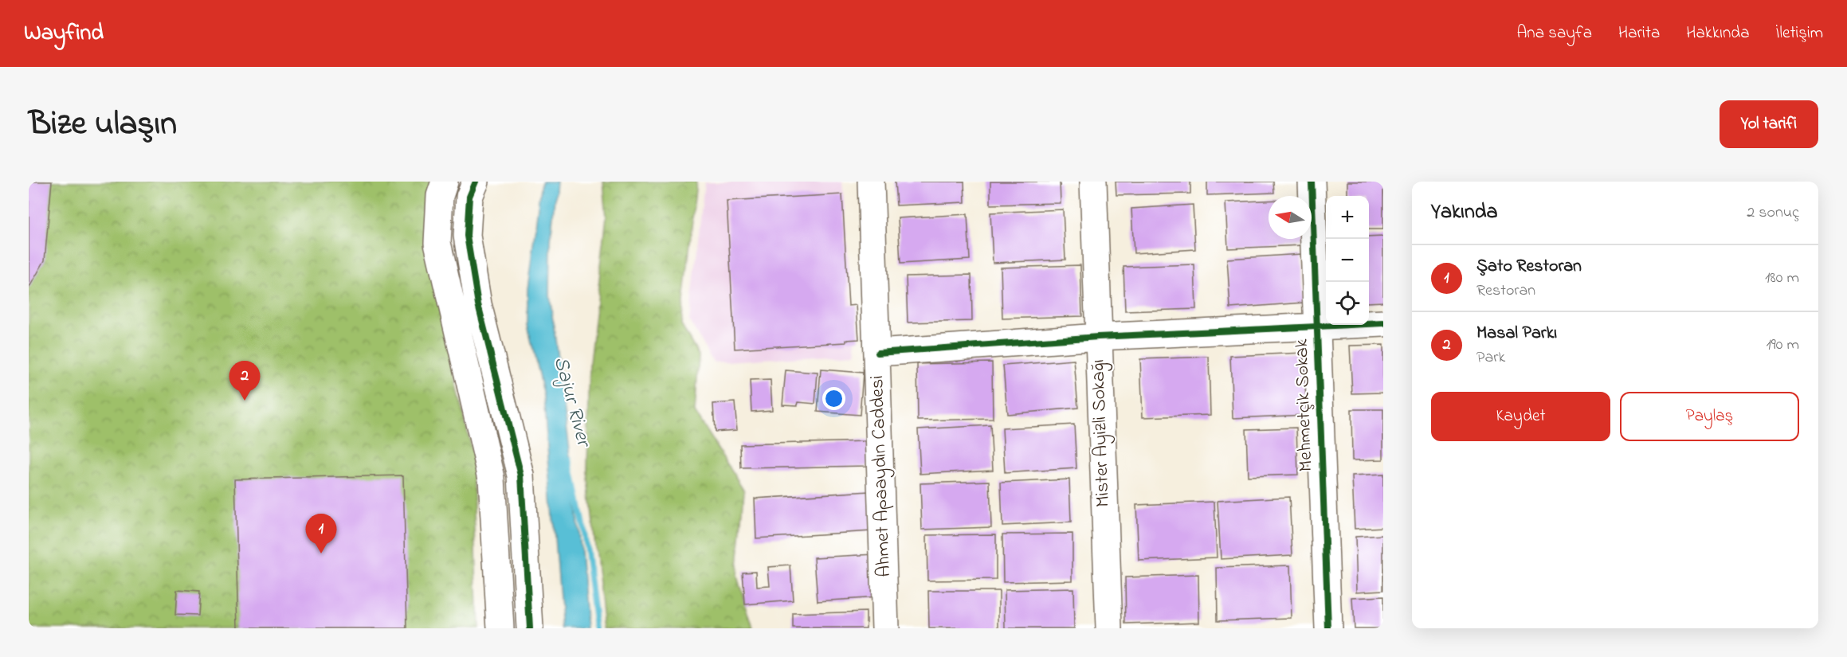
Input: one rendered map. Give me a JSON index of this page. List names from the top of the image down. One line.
{"streets":{"street":["Mehmetçik Sokak","Mister Ayizli Sokağı","Ahmet Apaaydın Caddesi"]},"water":["Sajur River"],"north":"left","page":{"header":"Wayfind","nav":["Ana sayfa","Harita","Hakkında","İletişim"],"title":"Bize ulaşın","buttons":["Yol tarifi",["Kaydet","Paylaş"]],"heading":["Yakında","2 sonuç"],"map_buttons":["+","−"],"list":[{"mark":"1","name":"Şato Restoran","note":"Restoran","value":"180 m"},{"mark":"2","name":"Masal Parkı","note":"Park","value":"190 m"}],"pins":["2","1"]}}
